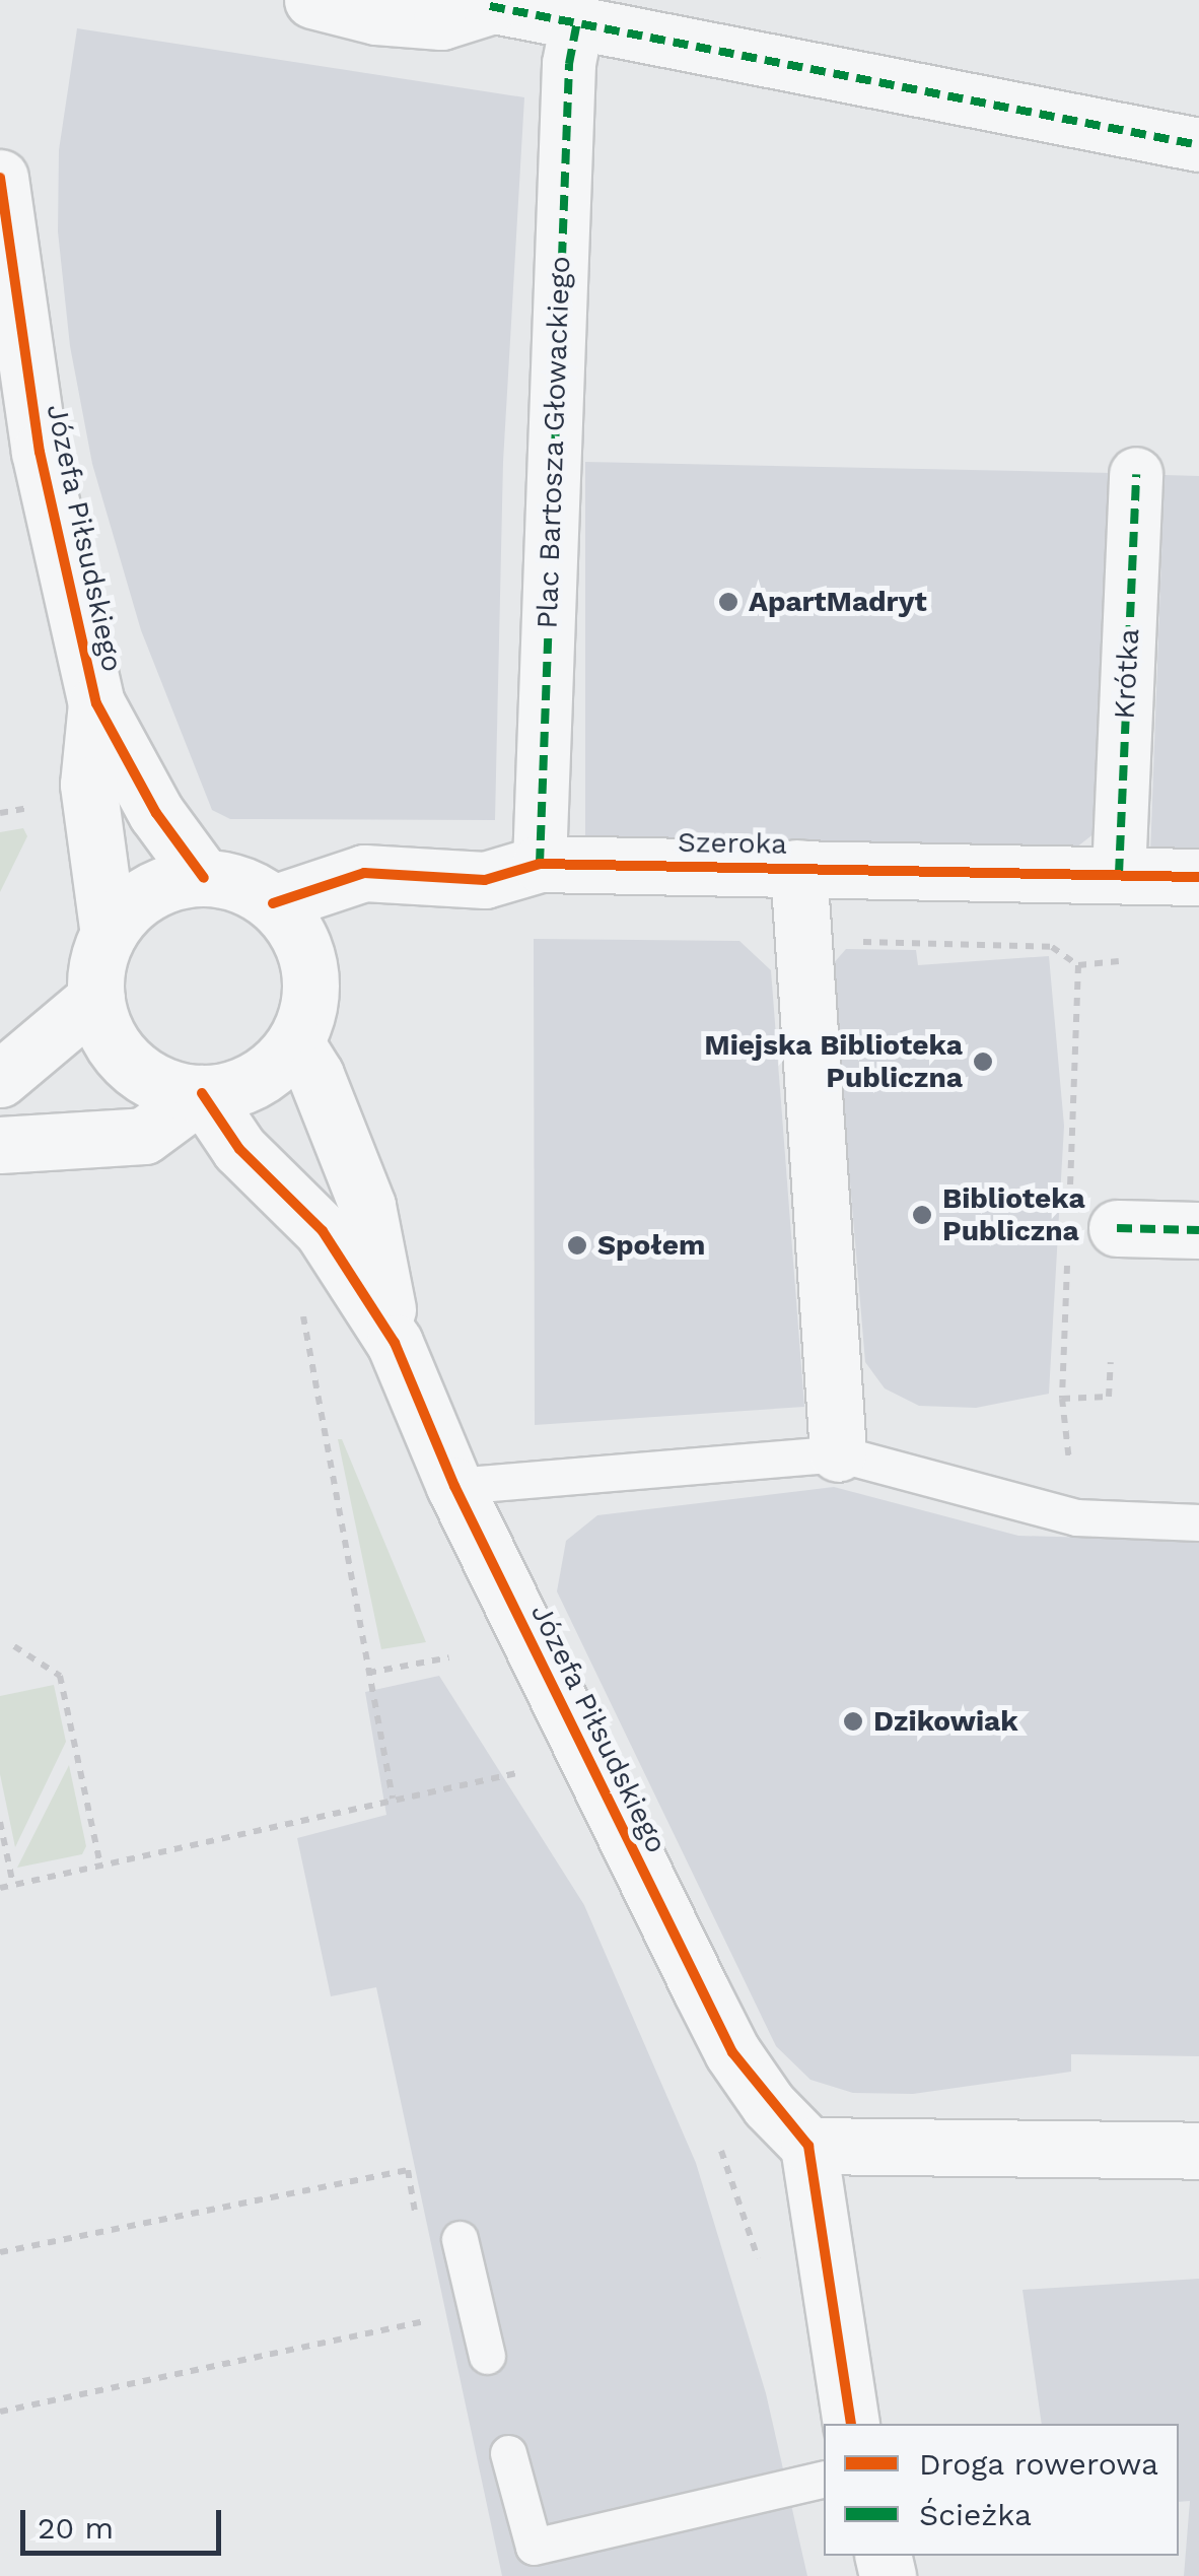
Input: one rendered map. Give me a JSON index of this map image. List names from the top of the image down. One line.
{"streets":{"street":["Plac Bartosza Głowackiego","Józefa Piłsudskiego","Krótka","Szeroka"]},"crossings":[["Plac Bartosza Głowackiego","Szeroka"],["Józefa Piłsudskiego","Szeroka"],["Krótka","Szeroka"]],"places":["ApartMadryt","Miejska Biblioteka Publiczna","Biblioteka Publiczna","Społem","Dzikowiak"],"legend":["Droga rowerowa","Ścieżka"],"scale_bar":"20 m"}
